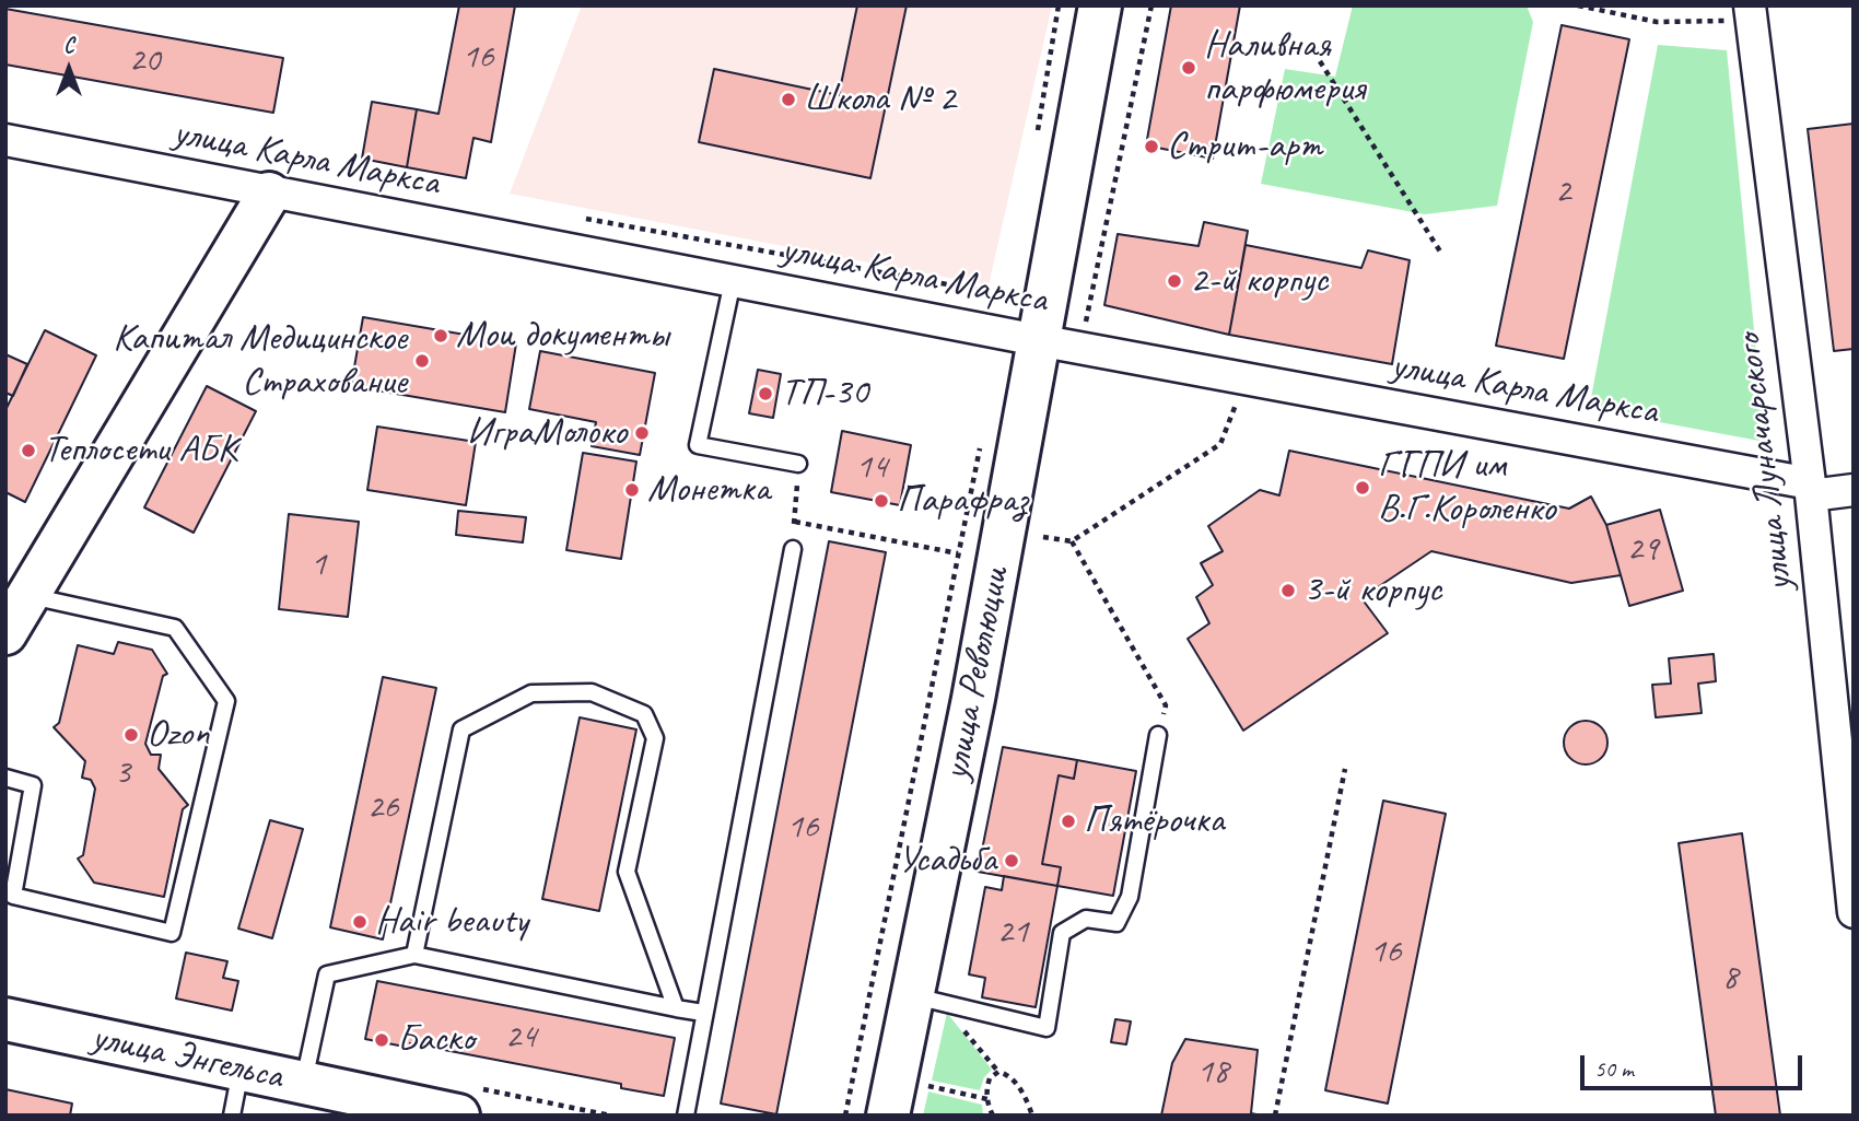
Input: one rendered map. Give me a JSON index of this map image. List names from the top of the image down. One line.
{"streets":{"street":["улица Карла Маркса","улица Луначарского","улица Революции","улица Энгельса"]},"crossings":[["улица Карла Маркса","улица Луначарского"],["улица Карла Маркса","улица Революции"]],"places":["Наливная парфюмерия","Школа № 2","Стрит-арт","2-й корпус","Мои документы","Капитал Медицинское Страхование","ТП-30","ИграМолоко","Теплосети АБК","ГГПИ им В.Г.Короленко","Монетка","Парафраз","3-й корпус","Ozon","Пятёрочка","Усадьба","Hair beauty","Баско"],"house_numbers":["16","20","2","14","29","1","3","26","16","21","16","8","24","18"],"scale_bar":"50 m","north":"top"}
